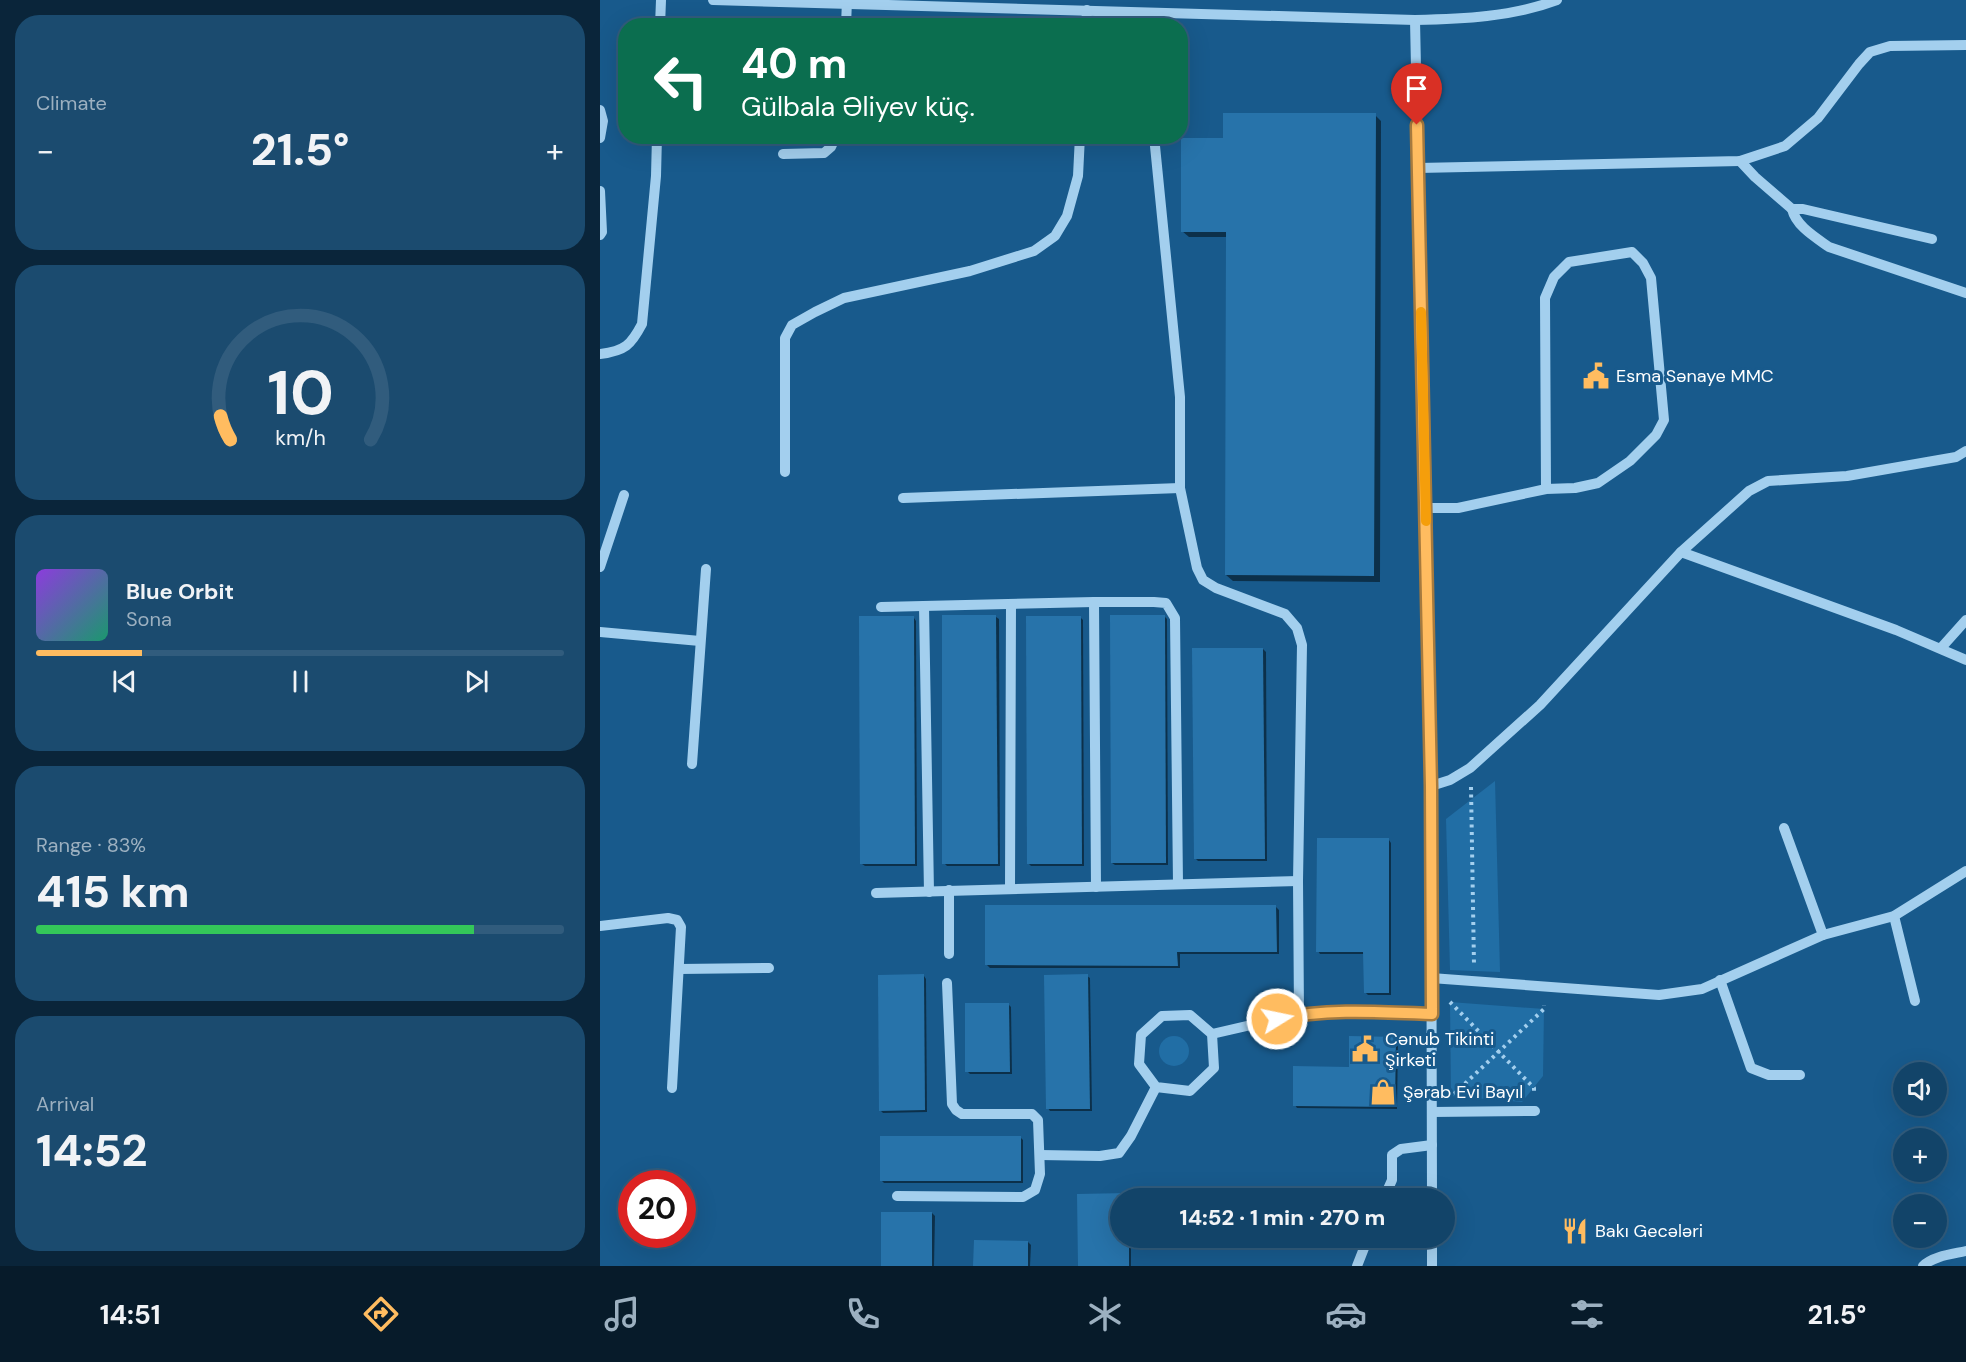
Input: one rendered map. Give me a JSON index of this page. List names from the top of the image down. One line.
{"places":{"public building":["Esma Sənaye MMC","Cənub Tikinti Şirkəti"],"shop":["Şərab Evi Bayıl"],"restaurant":["Bakı Gecələri"]},"page":{"tile":["Climate",["Range · 83%","415 km"],["Arrival","14:52"]],"turn":["40 m","Gülbala Əliyev küç."],"heat":["−","21.5°","+"],"song":["Blue Orbit","Sona"],"map_buttons":["+","−"],"limit":"20","trip":"14:52 · 1 min · 270 m","tabs":["14:51","21.5°"],"gauge":["10","km/h"]}}
